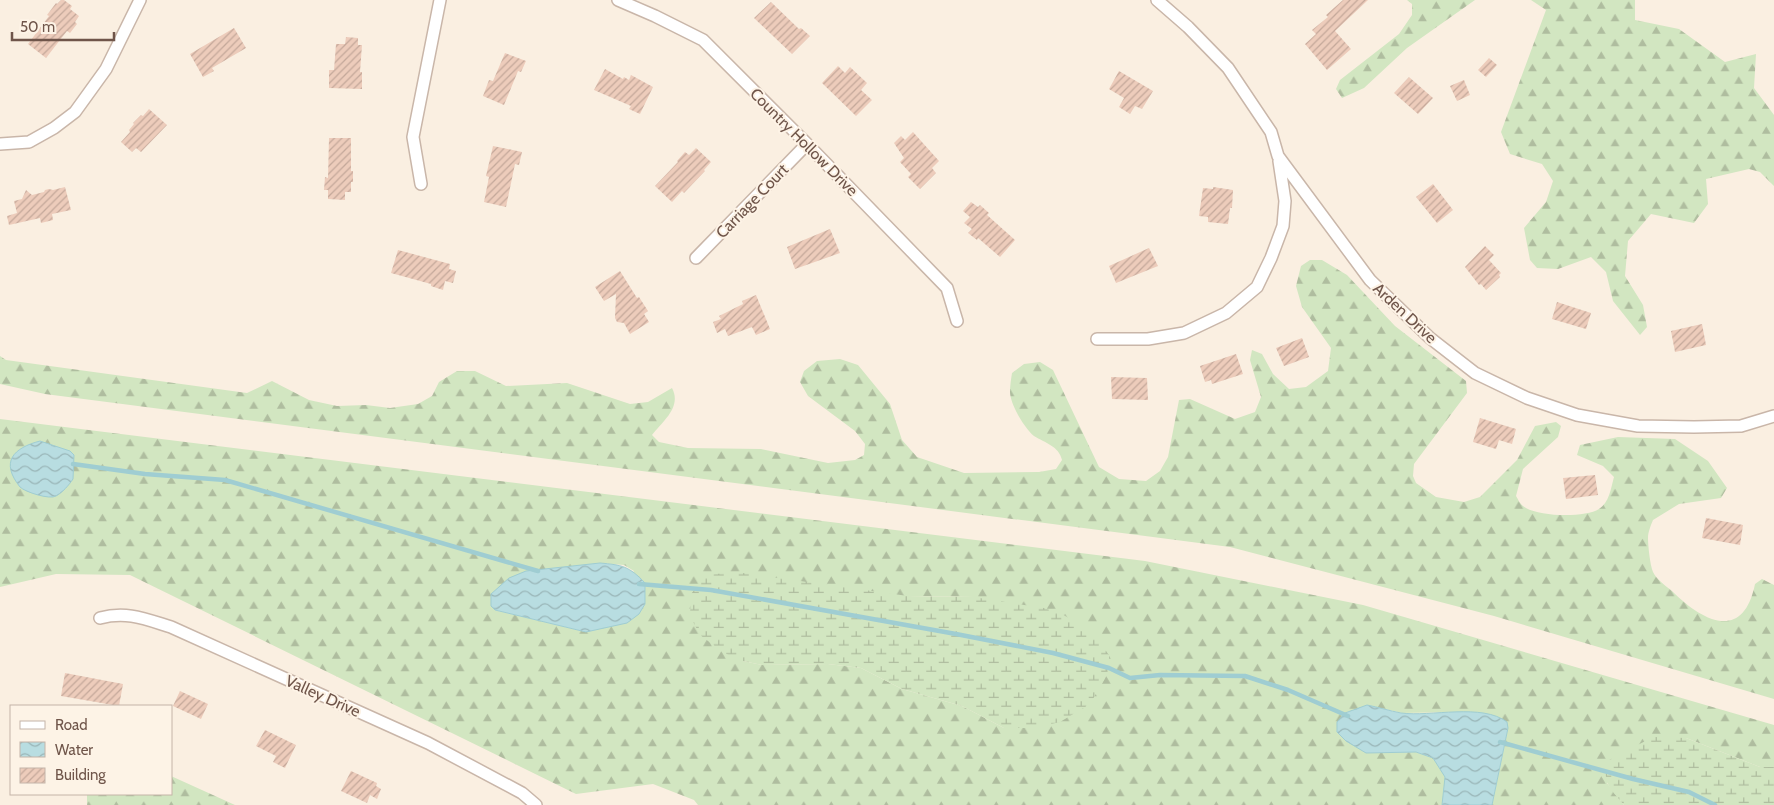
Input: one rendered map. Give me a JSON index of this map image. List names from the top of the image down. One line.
{"streets":{"street":["Country Hollow Drive","Carriage Court","Arden Drive","Valley Drive"]},"crossings":[["Country Hollow Drive","Carriage Court"]],"legend":["Road","Water","Building"],"scale_bar":"50 m"}
